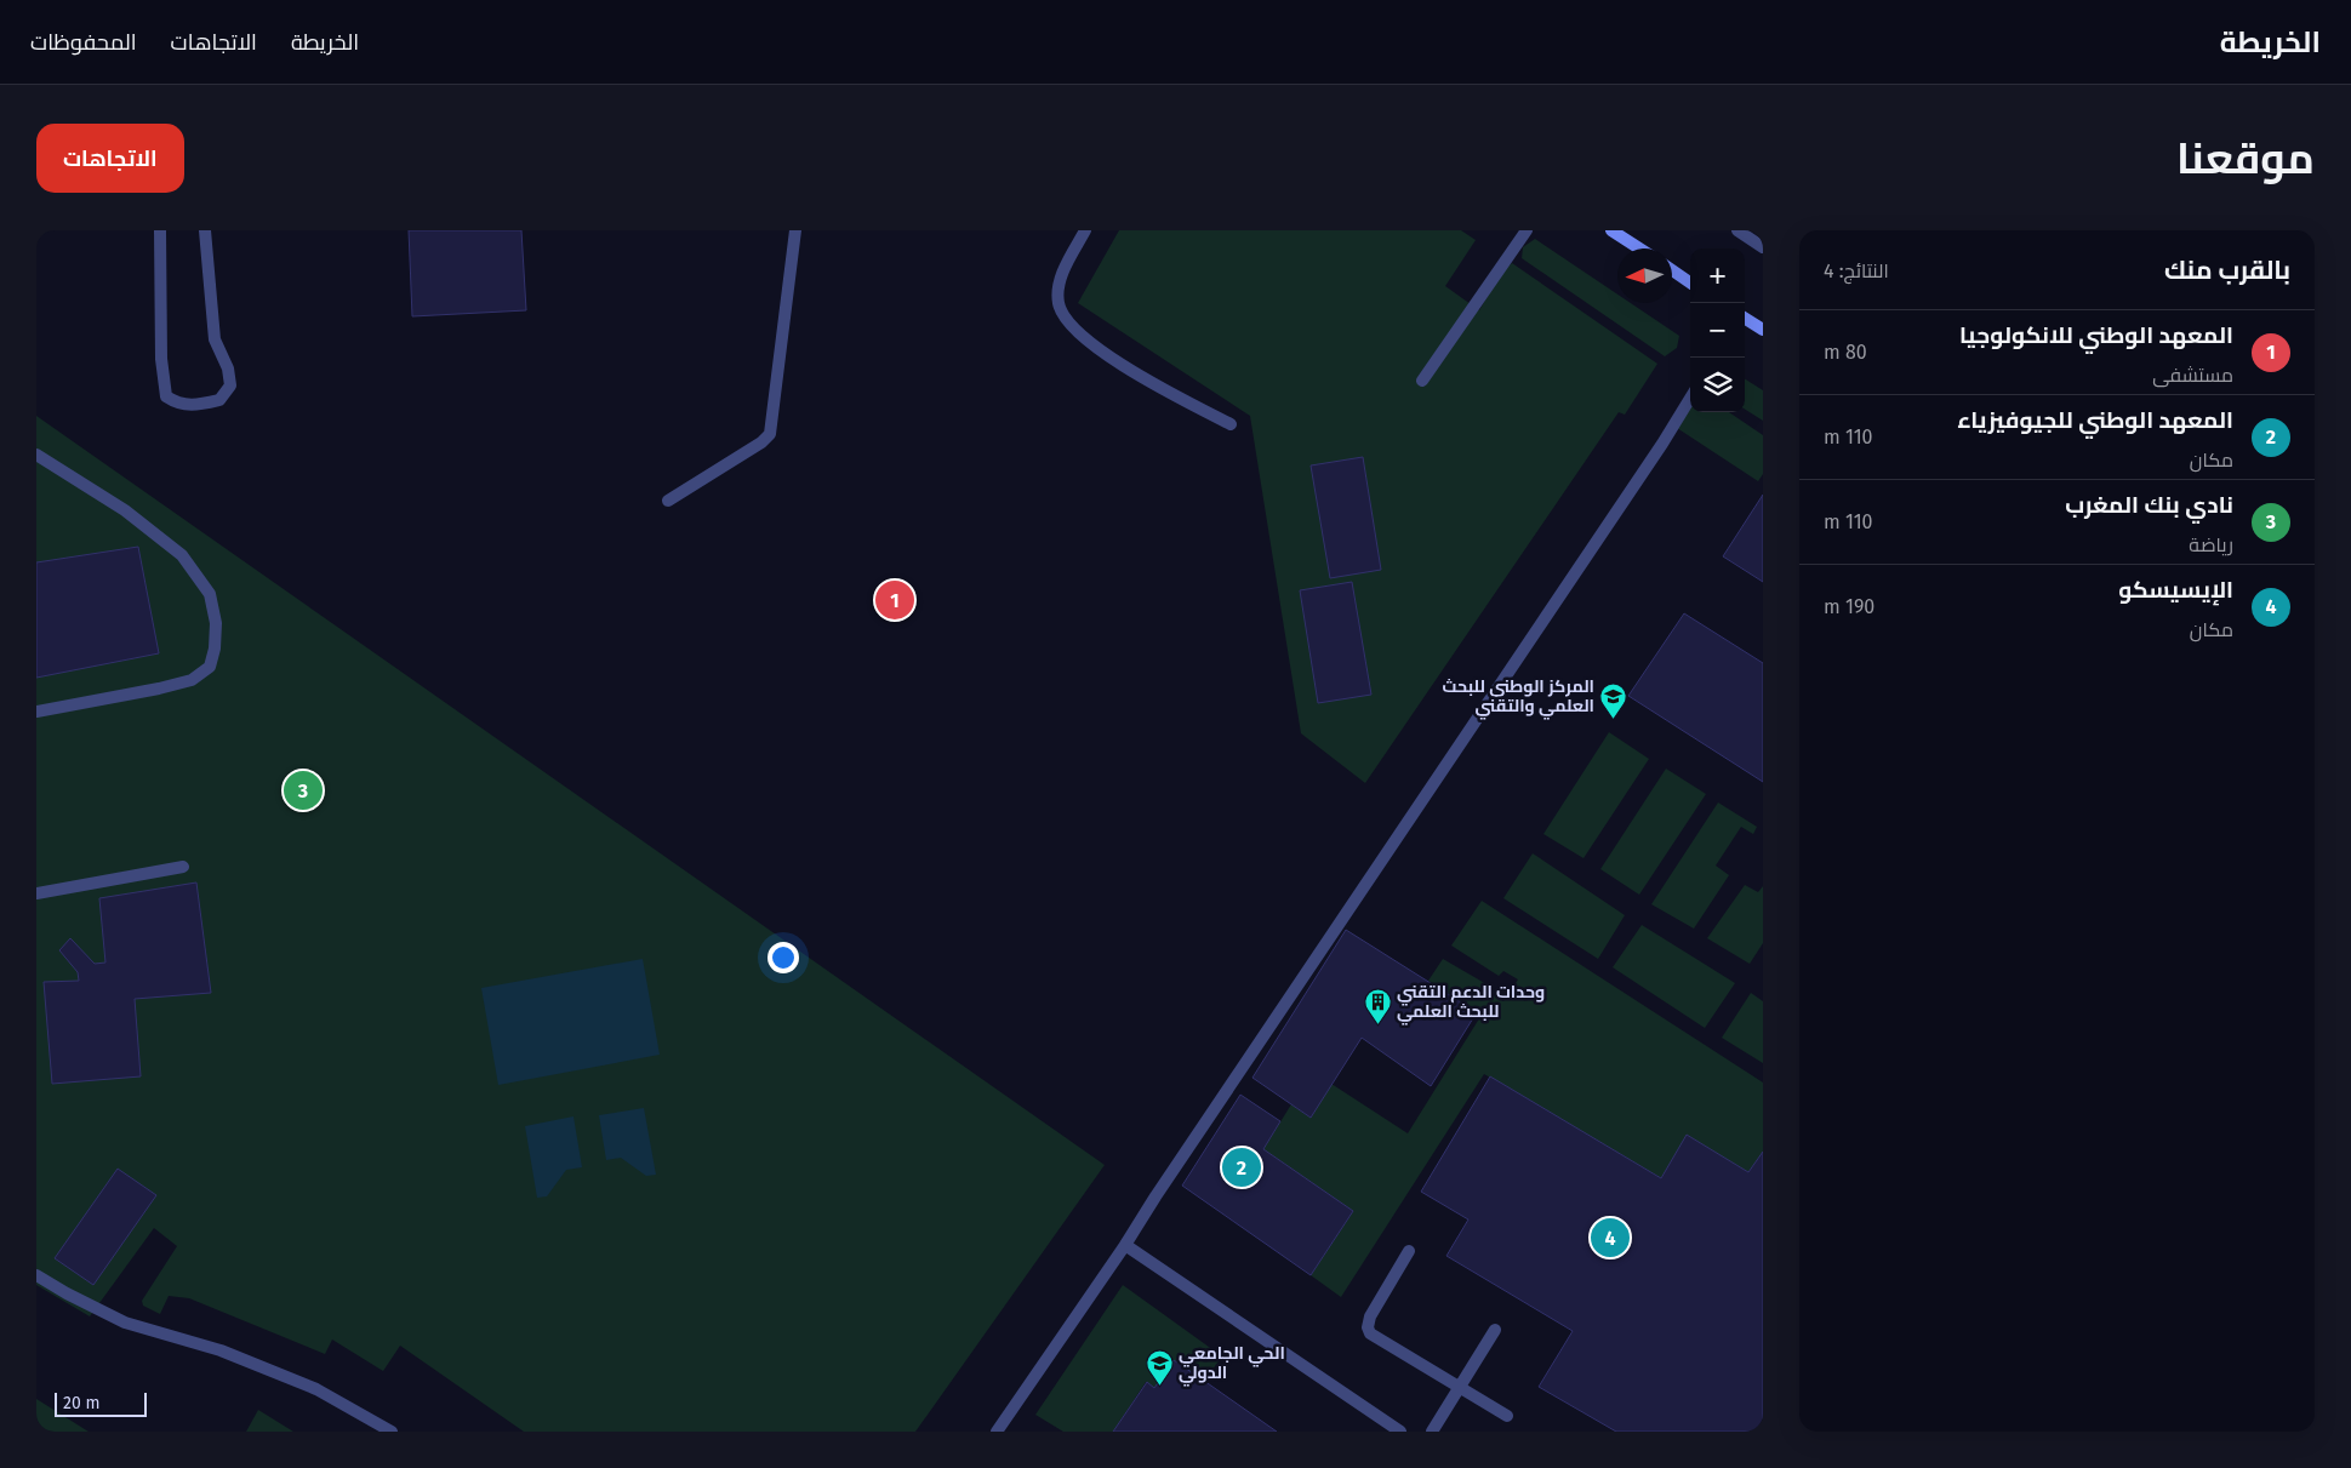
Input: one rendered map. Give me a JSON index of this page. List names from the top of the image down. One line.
{"places":{"school or university":["المركز الوطني للبحث العلمي والتقني","الحي الجامعي الدولي"],"building":["وحدات الدعم التقني للبحث العلمي"]},"scale_bar":"20 m","north":"left","page":{"header":"الخريطة","nav":["الخريطة","الاتجاهات","المحفوظات"],"title":"موقعنا","buttons":"الاتجاهات","heading":["بالقرب منك","النتائج: 4"],"map_buttons":["+","−"],"list":[{"mark":"1","name":"المعهد الوطني للانكولوجيا","note":"مستشفى","value":"80 m"},{"mark":"2","name":"المعهد الوطني للجيوفيزياء","note":"مكان","value":"110 m"},{"mark":"3","name":"نادي بنك المغرب","note":"رياضة","value":"110 m"},{"mark":"4","name":"اﻹيسيسكو","note":"مكان","value":"190 m"}],"pins":["1","3","2","4"],"scale":"20 m"}}
